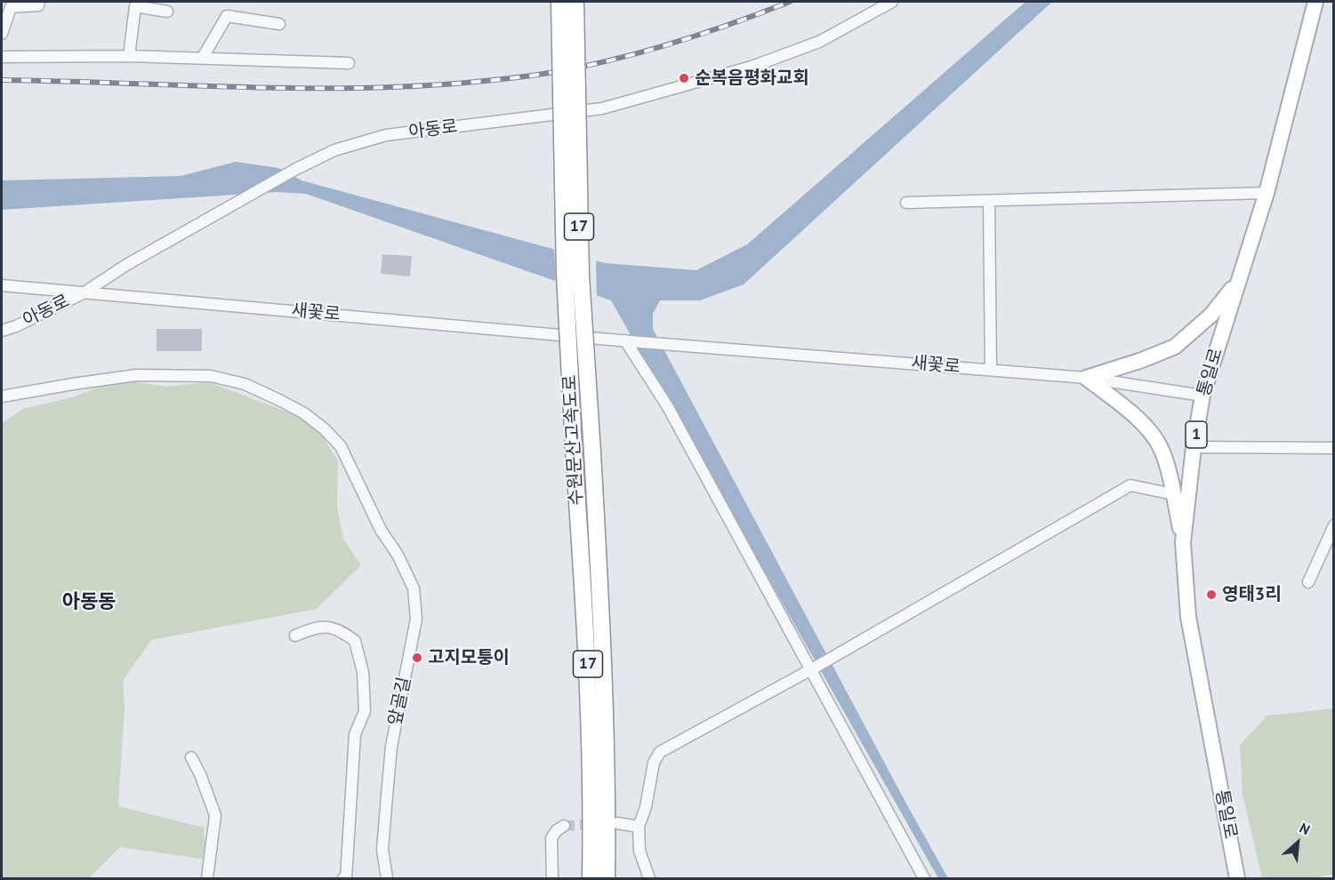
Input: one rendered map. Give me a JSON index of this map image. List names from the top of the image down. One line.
{"streets":{"highway":["17","수원문산고속도로"],"main road":["통일로","1"],"street":["아동로","새꽃로","앞골길"]},"crossings":[["아동로","새꽃로"],["새꽃로","통일로"]],"districts":["아동동"],"places":["순복음평화교회","영태3리","고지모퉁이"],"north":"top right"}
